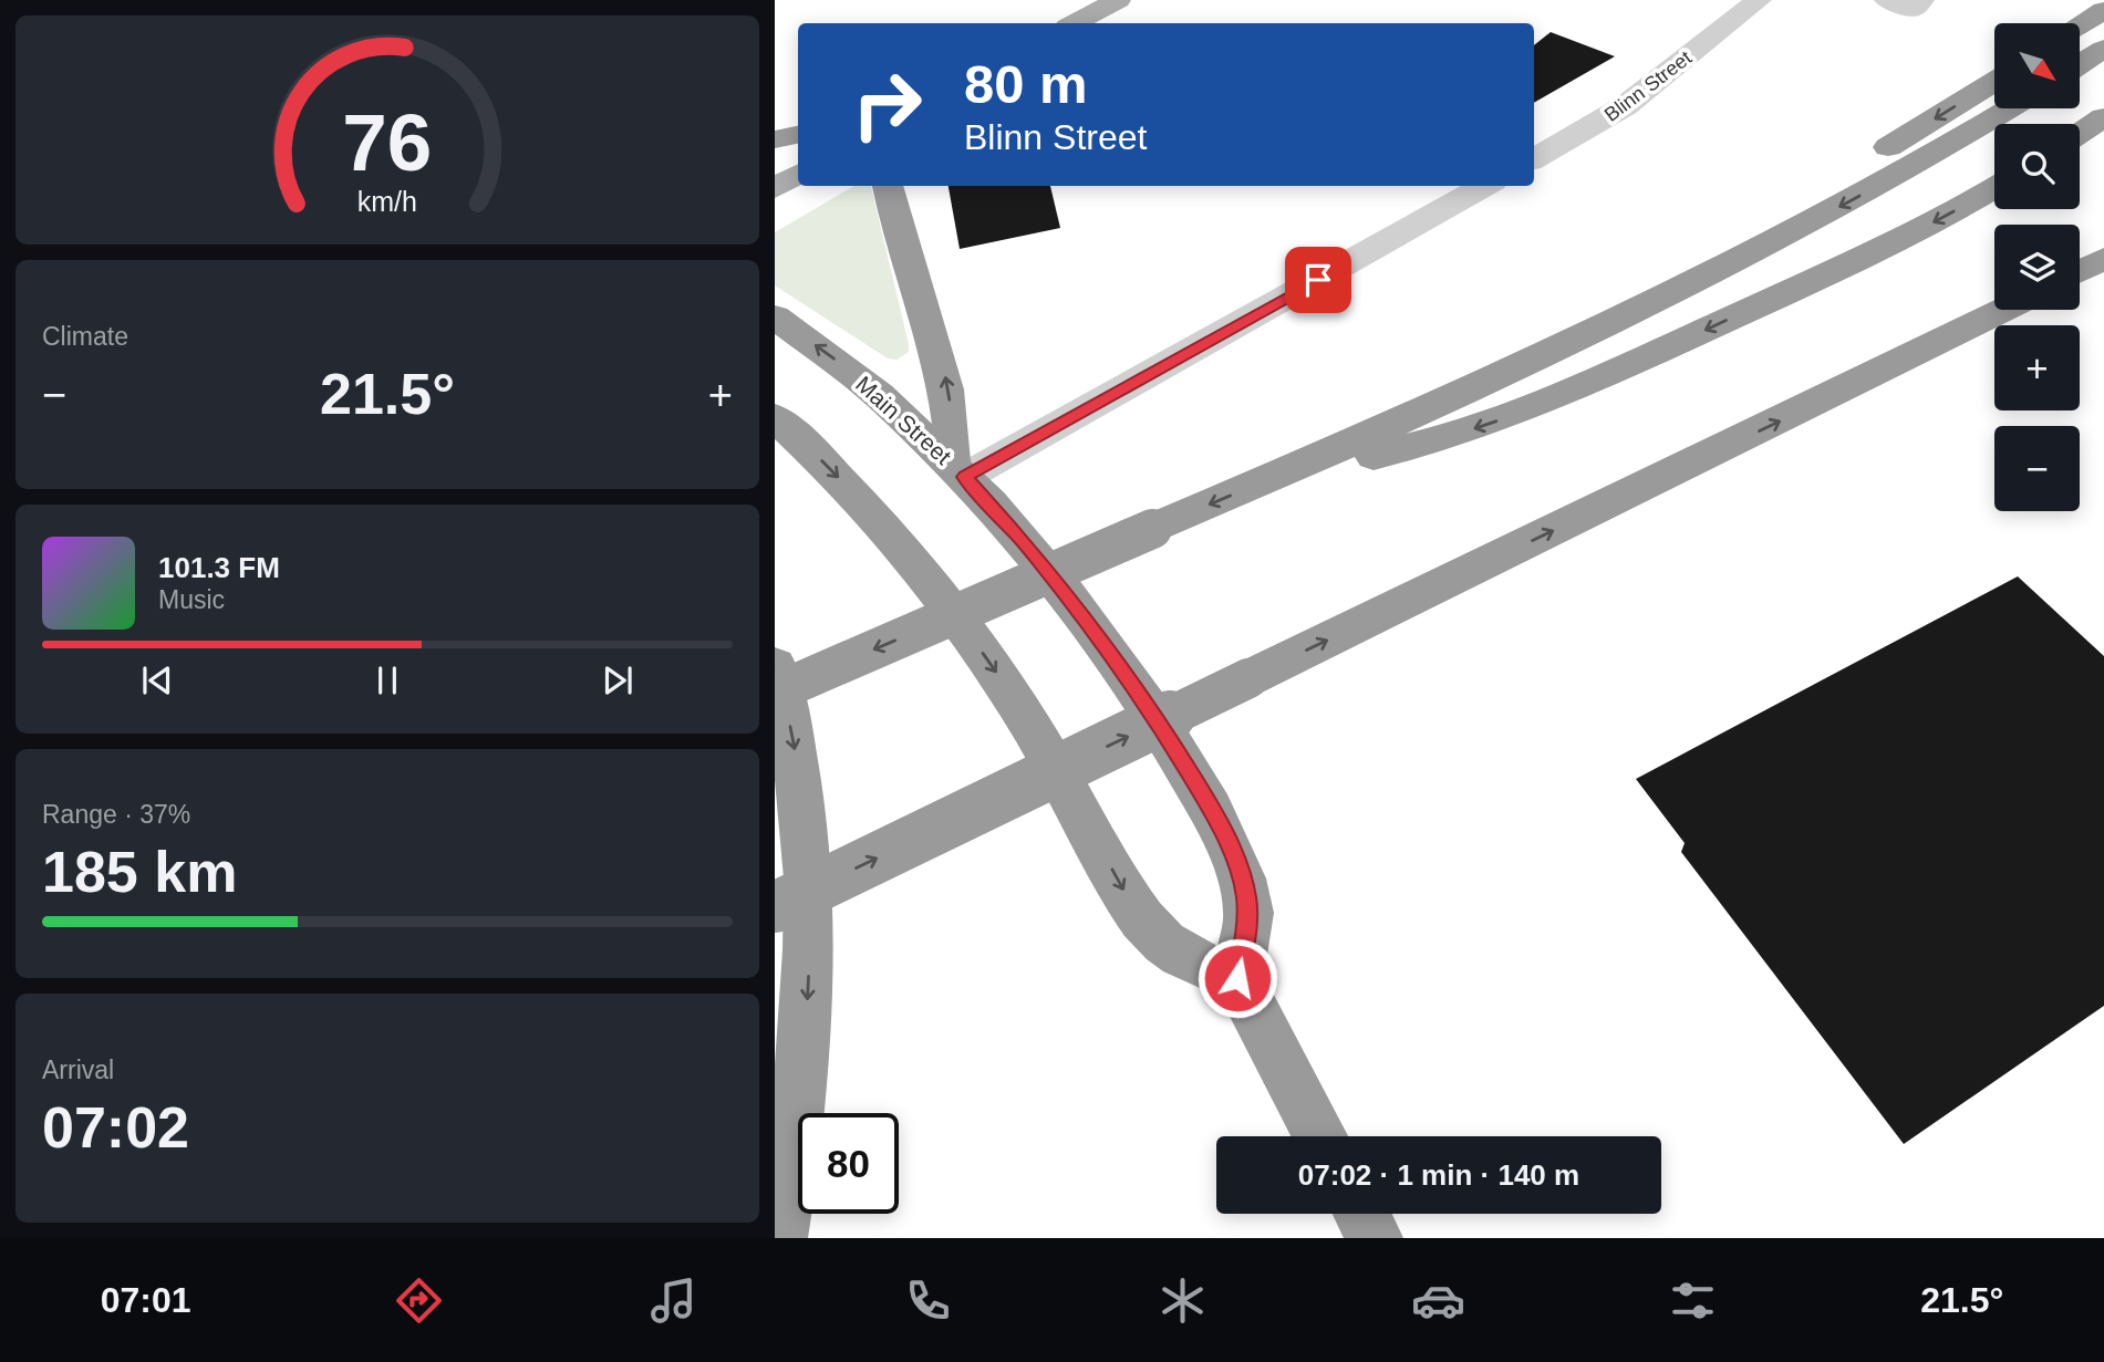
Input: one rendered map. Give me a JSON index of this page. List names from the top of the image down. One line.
{"streets":{"highway":["Main Street"],"street":["Blinn Street"]},"north":"bottom right","page":{"map_buttons":["+","−"],"turn":["80 m","Blinn Street"],"tile":["Climate",["Range · 37%","185 km"],["Arrival","07:02"]],"heat":["−","21.5°","+"],"song":["101.3 FM","Music"],"limit":"80","trip":"07:02 · 1 min · 140 m","tabs":["07:01","21.5°"],"gauge":["76","km/h"]}}
